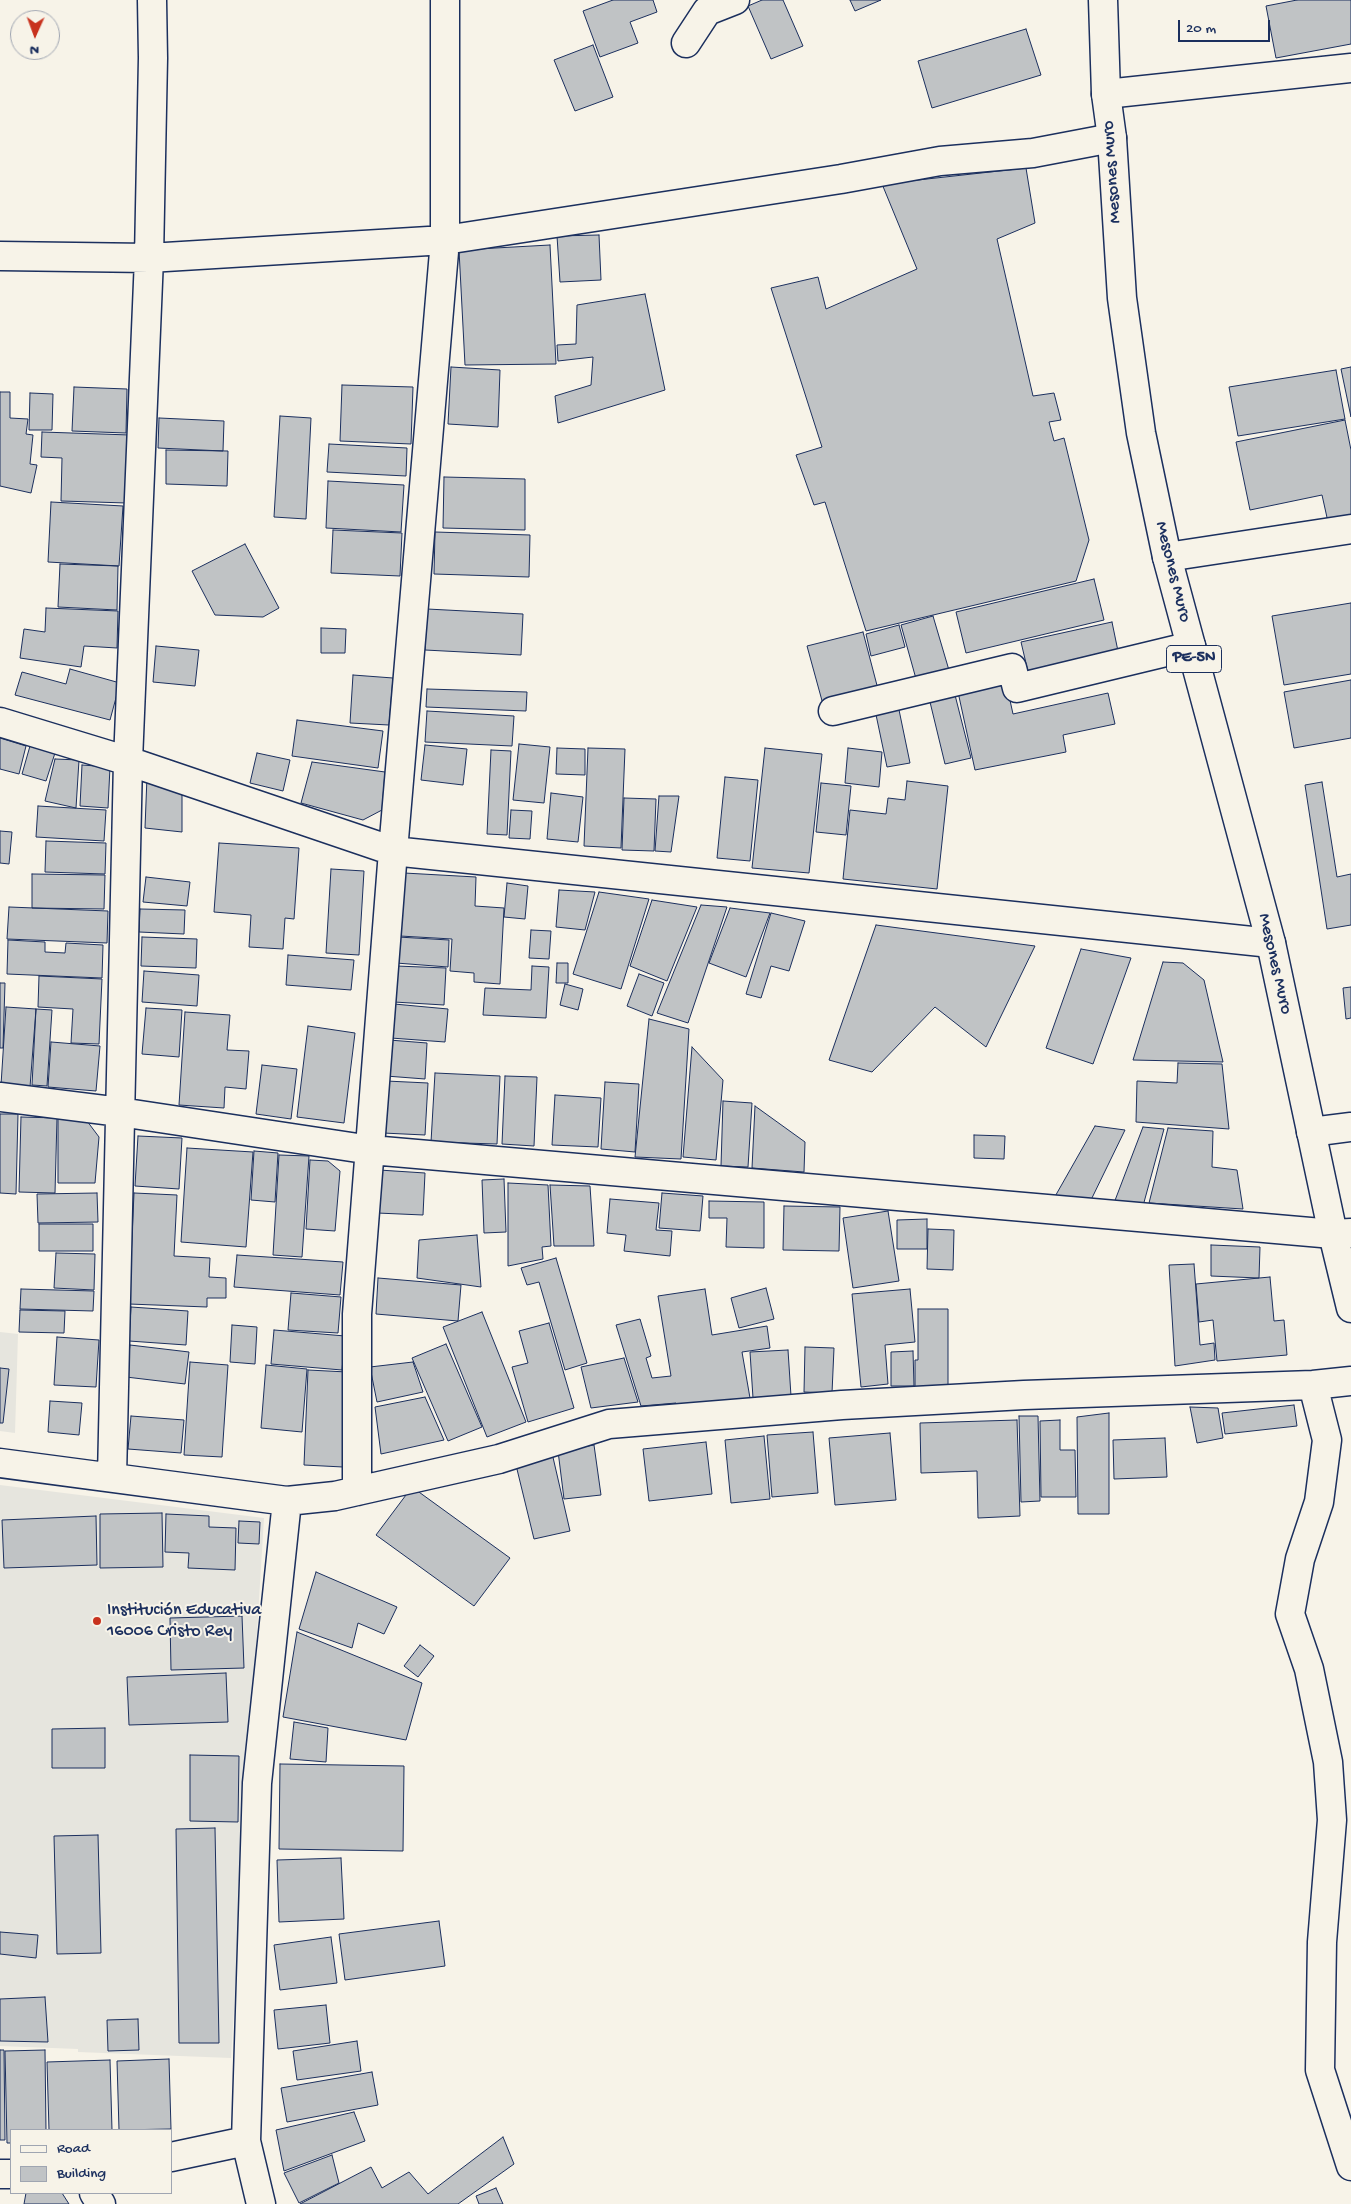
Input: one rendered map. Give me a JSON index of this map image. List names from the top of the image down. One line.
{"streets":{"main road":["Mesones Muro","PE-5N"]},"places":["Institución Educativa 16006 Cristo Rey"],"legend":["Road","Building"],"scale_bar":"20 m","north":"bottom"}
